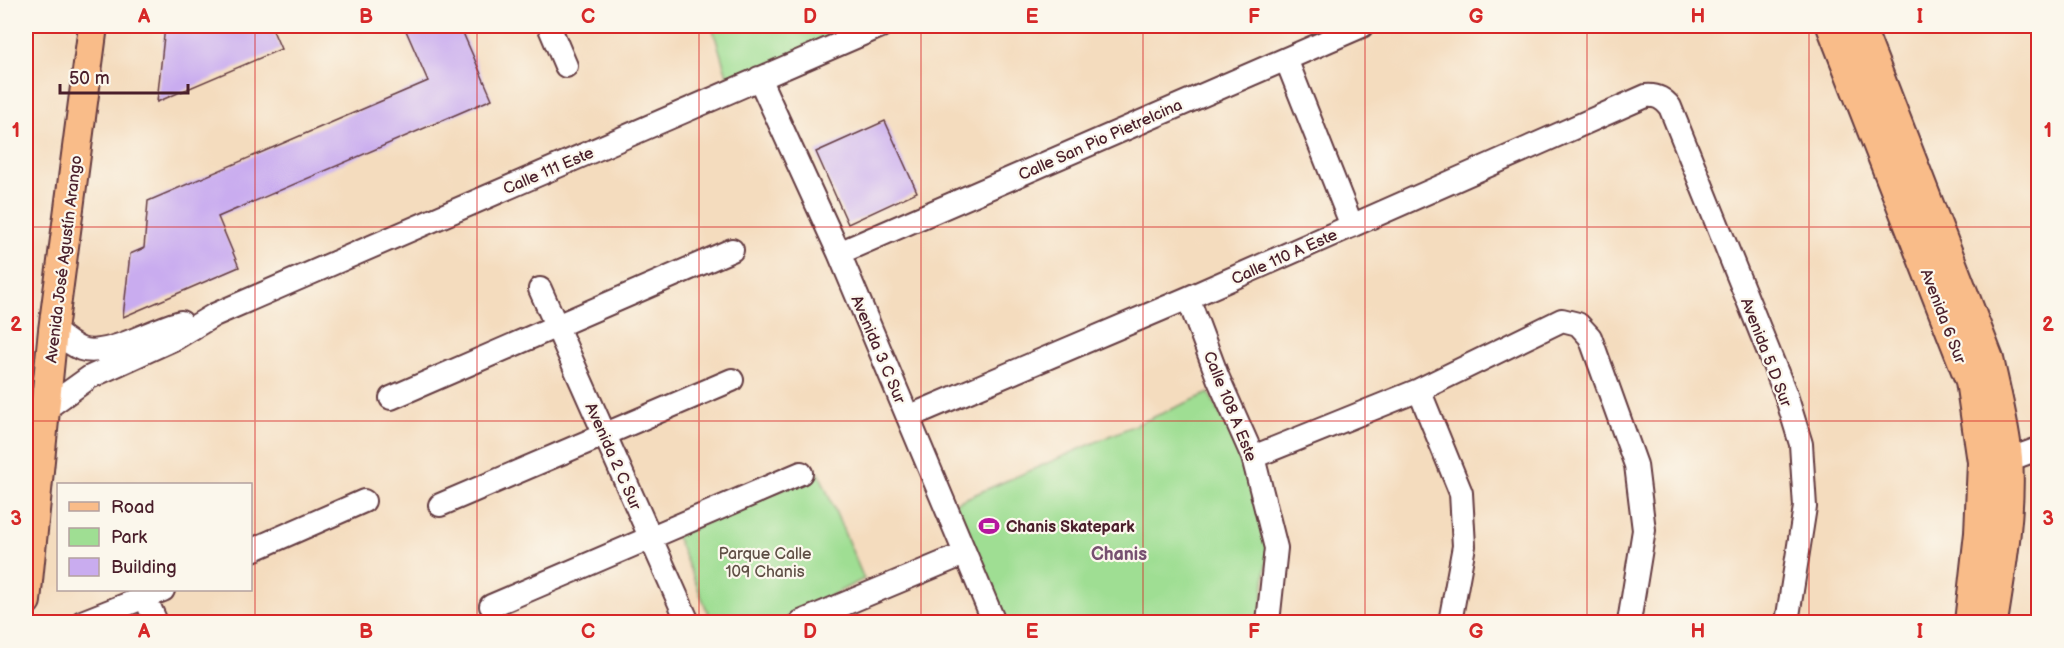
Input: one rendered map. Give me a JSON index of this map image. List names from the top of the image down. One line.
{"streets":{"main road":["Avenida José Agustín Arango","Avenida 6 Sur"],"street":["Calle San Pio Pietrelcina","Calle 111 Este","Calle 110 A Este","Avenida 3 C Sur","Avenida 5 D Sur","Calle 108 A Este","Avenida 2 C Sur"]},"crossings":[["Calle San Pio Pietrelcina","Avenida 3 C Sur"],["Calle 111 Este","Avenida José Agustín Arango"],["Calle 111 Este","Avenida 3 C Sur"],["Calle 110 A Este","Avenida 3 C Sur"],["Calle 110 A Este","Avenida 5 D Sur"],["Calle 110 A Este","Calle 108 A Este"]],"districts":["Chanis"],"parks":["Parque Calle 109 Chanis"],"places":{"sports":["Chanis Skatepark"]},"legend":["Road","Park","Building"],"scale_bar":"50 m","grid":{"columns":["A","B","C","D","E","F","G","H","I"],"rows":["1","2","3"]}}
